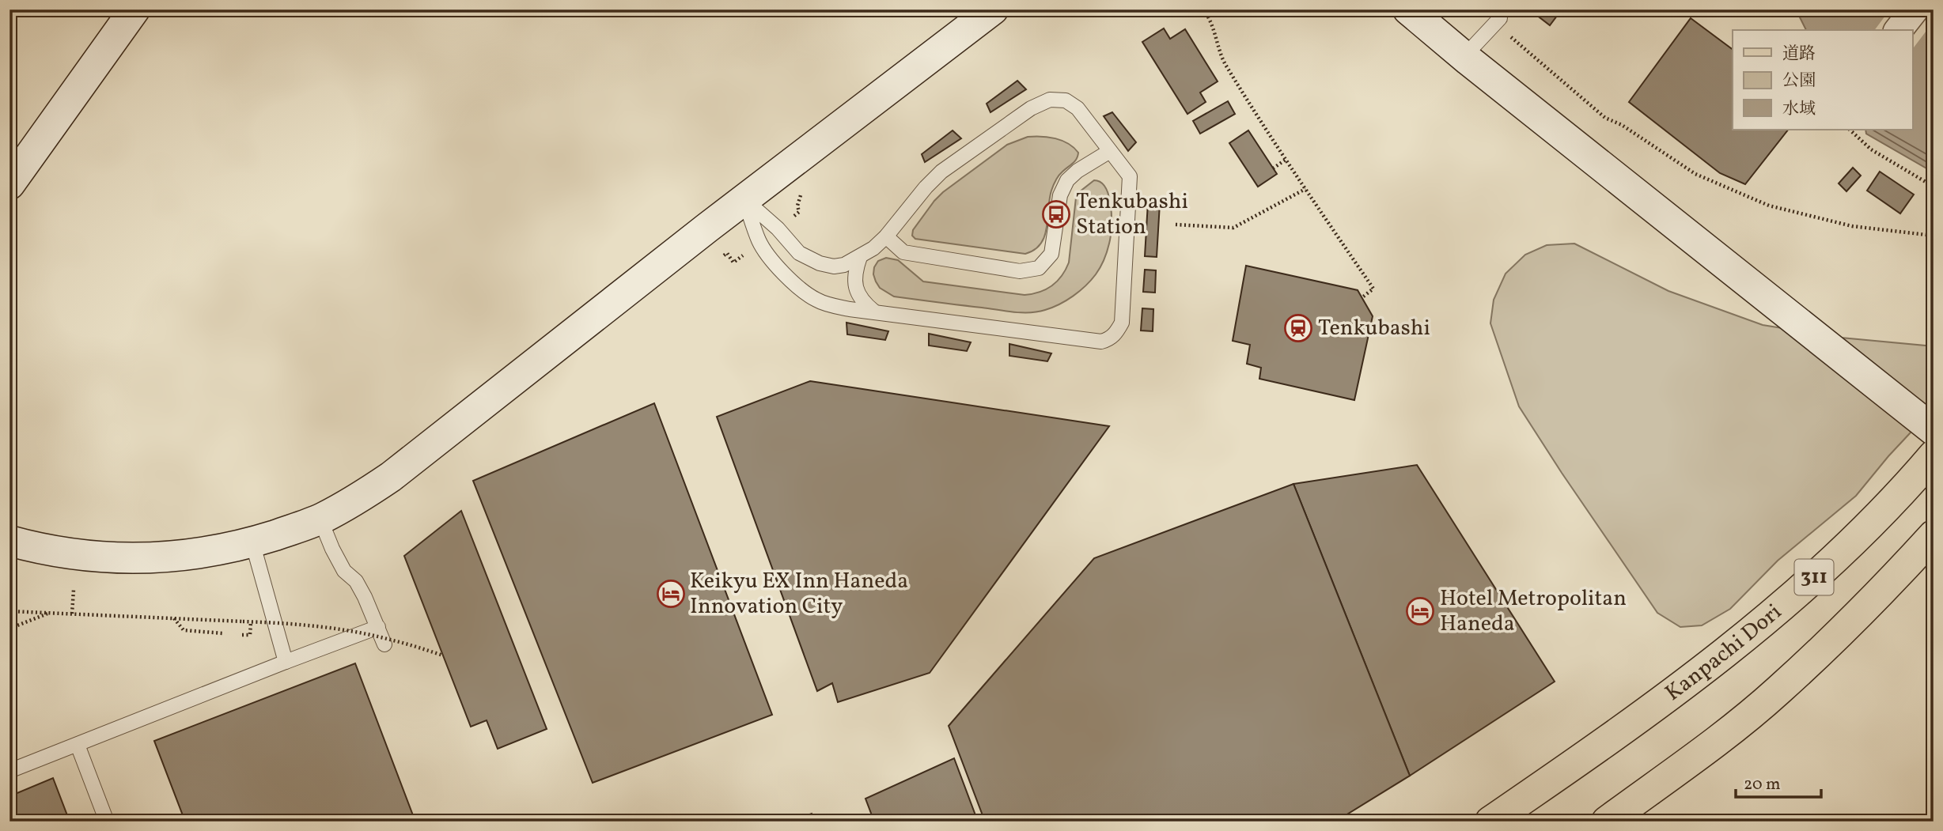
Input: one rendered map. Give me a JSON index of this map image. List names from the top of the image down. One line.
{"streets":{"main road":["311","Kanpachi Dori"]},"places":{"bus stop":["Tenkubashi Station"],"station":["Tenkubashi"],"hotel":["Keikyu EX Inn Haneda Innovation City","Hotel Metropolitan Haneda"]},"legend":["道路","公園","水域"],"scale_bar":"20 m"}
